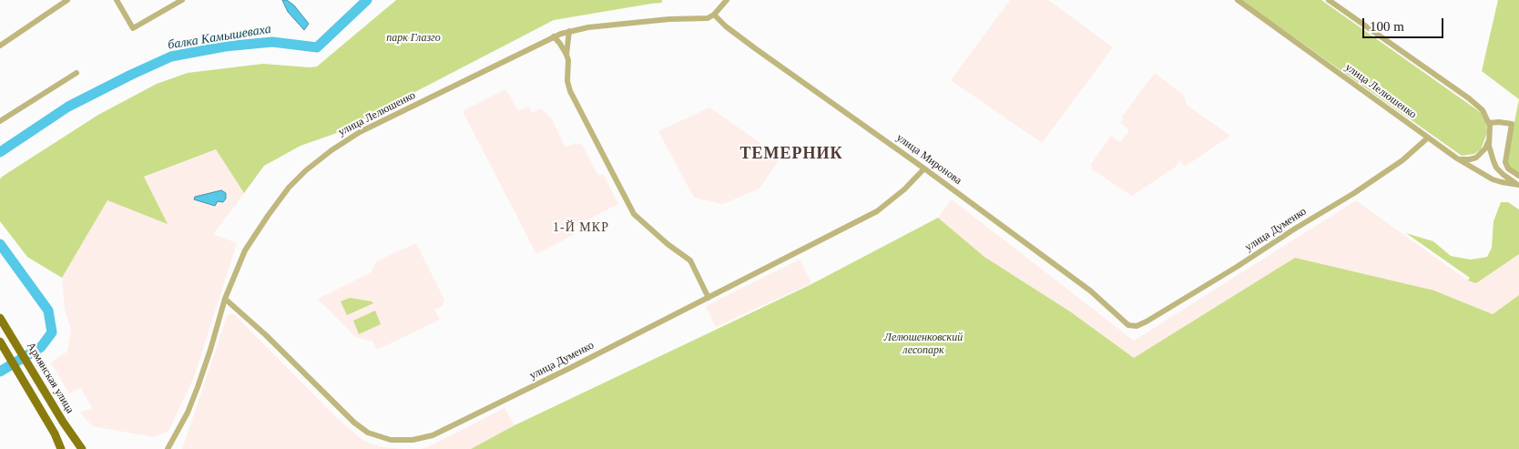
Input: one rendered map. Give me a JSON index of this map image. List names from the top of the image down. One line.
{"streets":{"main road":["Армянская улица"],"street":["улица Лелюшенко","улица Миронова","улица Думенко"]},"crossings":[["улица Лелюшенко","улица Миронова"],["улица Лелюшенко","улица Думенко"],["улица Миронова","улица Думенко"]],"districts":["ТЕМЕРНИК","1-Й МКР"],"water":["балка Камышеваха"],"parks":["парк Глазго","Лелюшенковский лесопарк"],"scale_bar":"100 m"}
